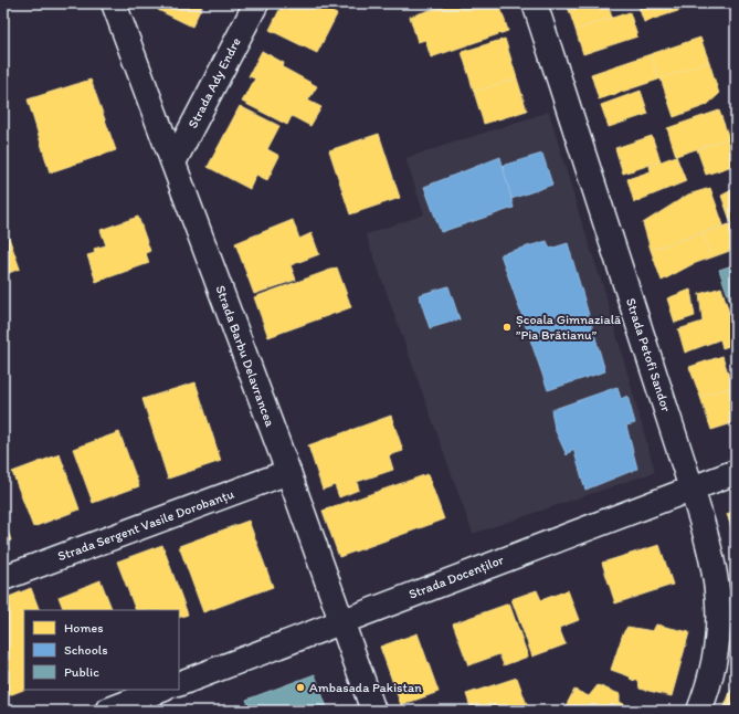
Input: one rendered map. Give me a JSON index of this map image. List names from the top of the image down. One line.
{"streets":{"street":["Strada Ady Endre","Strada Petofi Sandor","Strada Barbu Delavrancea","Strada Sergent Vasile Dorobanțu","Strada Docenților"]},"crossings":[["Strada Ady Endre","Strada Barbu Delavrancea"],["Strada Petofi Sandor","Strada Docenților"],["Strada Barbu Delavrancea","Strada Sergent Vasile Dorobanțu"],["Strada Barbu Delavrancea","Strada Docenților"]],"places":["Școala Gimnazială ”Pia Brătianu”","Ambasada Pakistan"],"legend":["Homes","Schools","Public"]}
